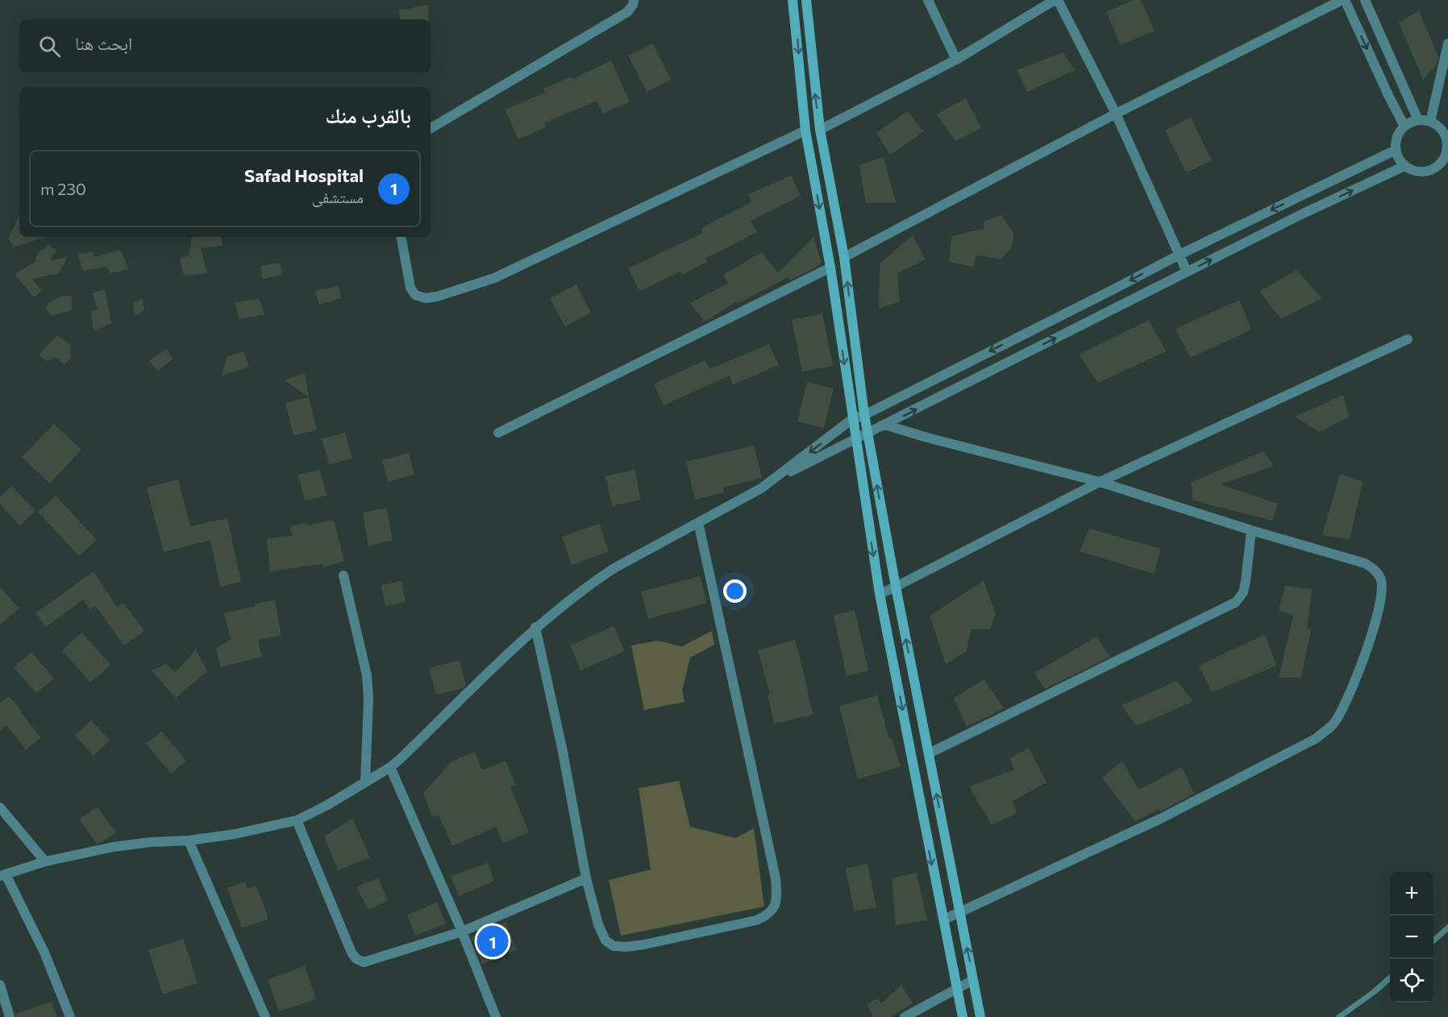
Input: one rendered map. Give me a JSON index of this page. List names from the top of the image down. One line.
{"page":{"search":"ابحث هنا","heading":"بالقرب منك","list":[{"mark":"1","name":"Safad Hospital","note":"مستشفى","value":"230 m"}],"map_buttons":["+","−"],"pins":"1"}}
